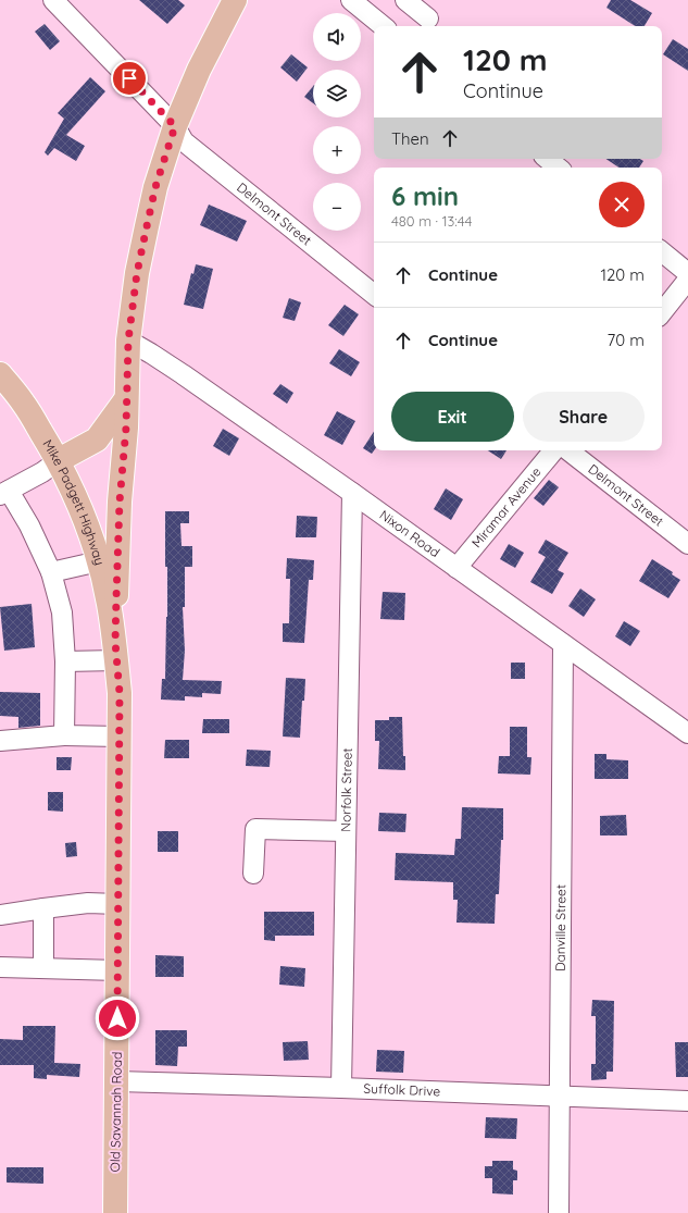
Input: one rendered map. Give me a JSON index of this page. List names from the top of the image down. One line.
{"streets":{"main road":["Mike Padgett Highway","Old Savannah Road"],"street":["Delmont Street","Miramar Avenue","Nixon Road","Norfolk Street","Danville Street","Suffolk Drive"]},"crossings":[["Mike Padgett Highway","Old Savannah Road"],["Miramar Avenue","Nixon Road"],["Nixon Road","Norfolk Street"],["Nixon Road","Danville Street"],["Norfolk Street","Suffolk Drive"],["Danville Street","Suffolk Drive"],["Suffolk Drive","Old Savannah Road"]],"page":{"map_buttons":["+","−"],"turn":["120 m","Continue"],"then":"Then","heading":["6 min","480 m · 13:44"],"list":[{"name":"Continue","value":"120 m"},{"name":"Continue","value":"70 m"}],"buttons":["Exit","Share"]}}
